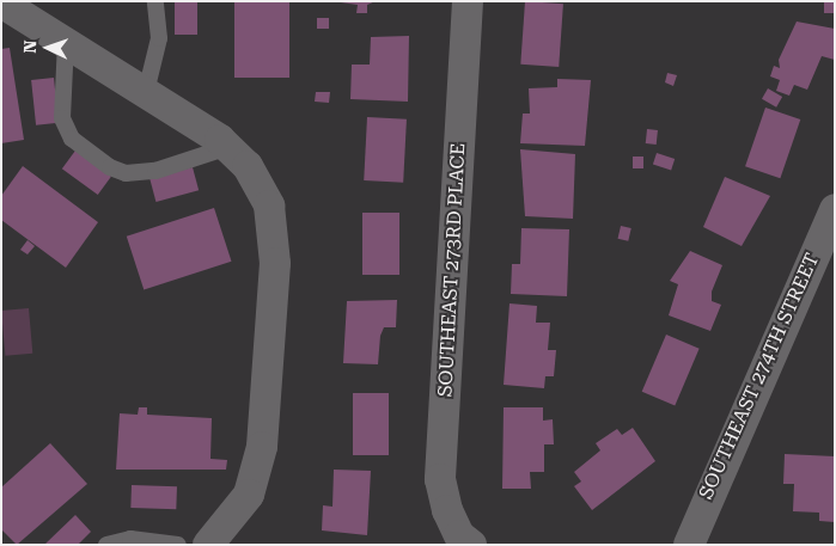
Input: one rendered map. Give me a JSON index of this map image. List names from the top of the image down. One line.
{"streets":{"street":["SOUTHEAST 273RD PLACE","SOUTHEAST 274TH STREET"]},"north":"left"}
